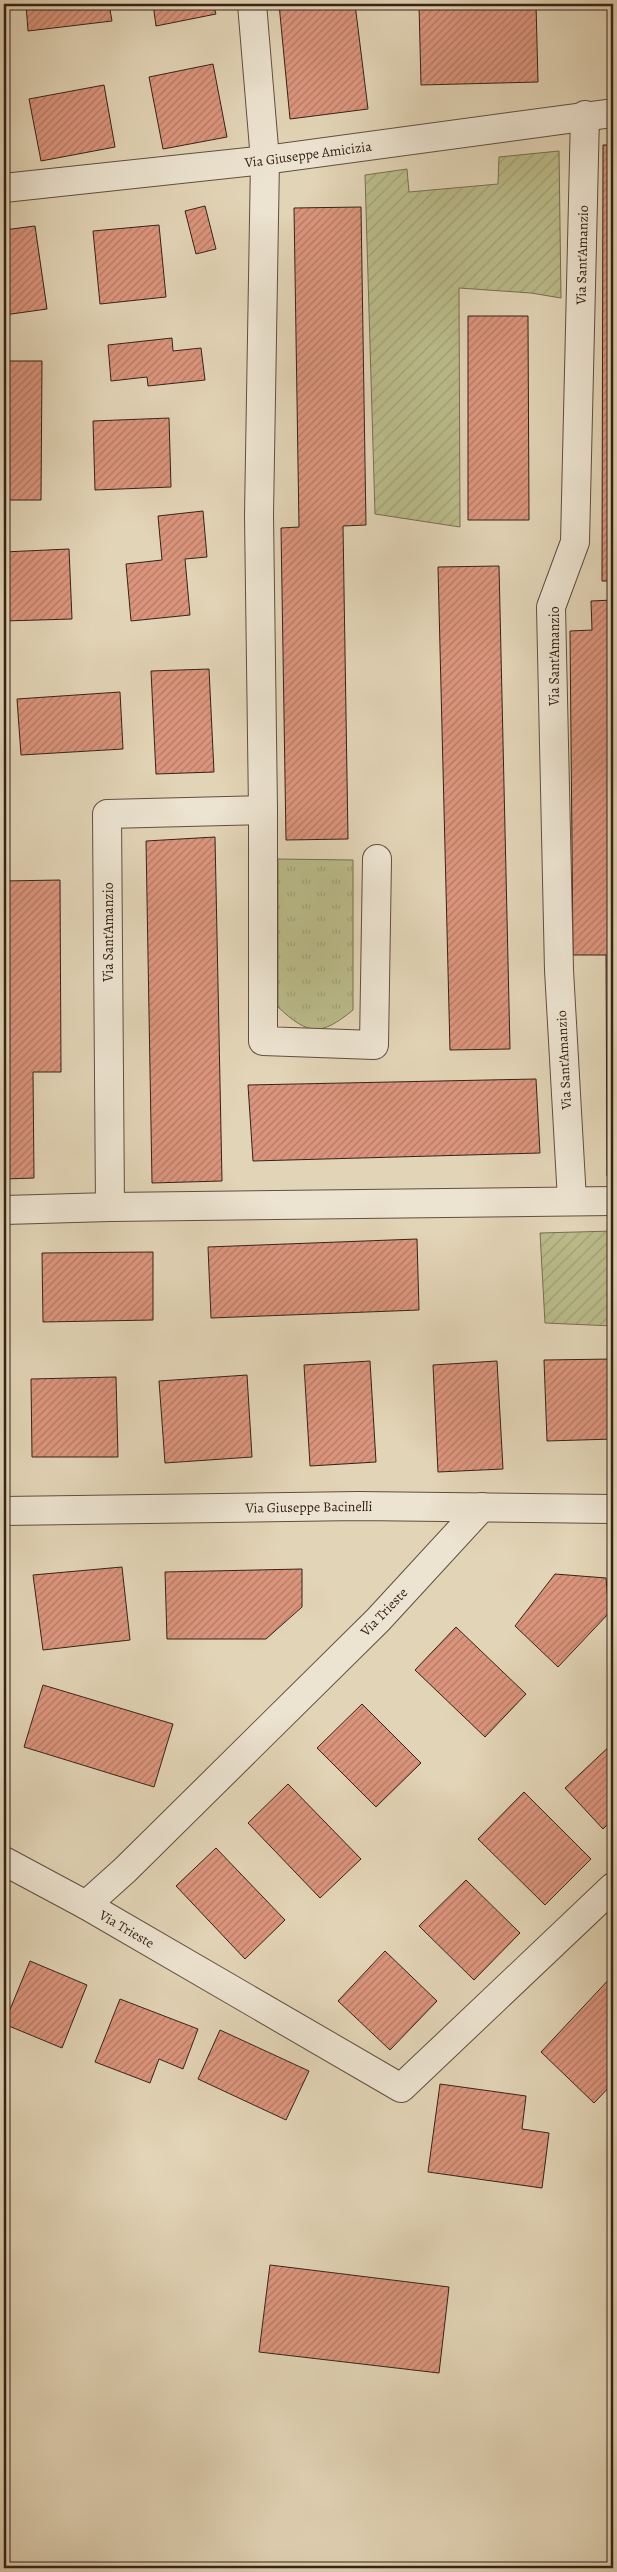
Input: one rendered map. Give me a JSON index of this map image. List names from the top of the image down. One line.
{"streets":{"street":["Via Giuseppe Amicizia","Via Sant'Amanzio","Via Giuseppe Bacinelli","Via Trieste"]},"crossings":[["Via Giuseppe Amicizia","Via Sant'Amanzio"],["Via Giuseppe Bacinelli","Via Trieste"]]}
